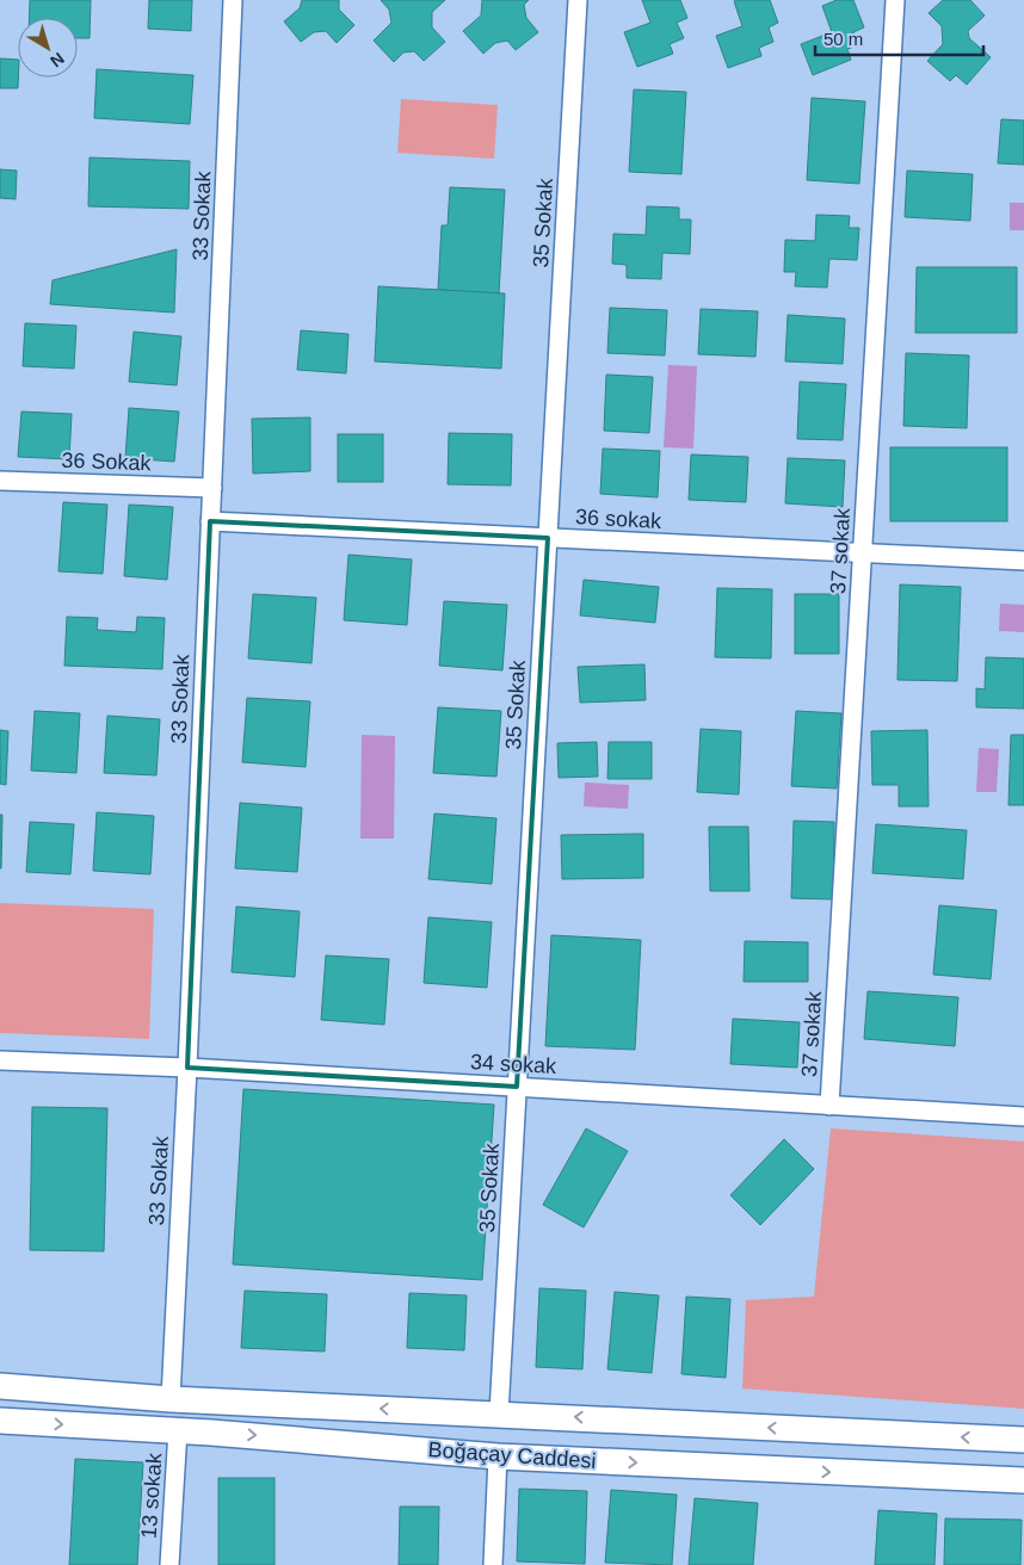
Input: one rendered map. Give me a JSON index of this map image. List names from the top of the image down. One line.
{"streets":{"main road":["Boğaçay Caddesi"],"street":["33 Sokak","35 Sokak","36 Sokak","36 sokak","37 sokak","34 sokak","13 sokak"]},"crossings":[["33 Sokak","36 Sokak"],["33 Sokak","36 sokak"],["33 Sokak","34 sokak"],["33 Sokak","Boğaçay Caddesi"],["35 Sokak","36 sokak"],["35 Sokak","34 sokak"],["35 Sokak","Boğaçay Caddesi"],["36 sokak","37 sokak"],["37 sokak","34 sokak"],["Boğaçay Caddesi","13 sokak"]],"scale_bar":"50 m","north":"bottom right"}
